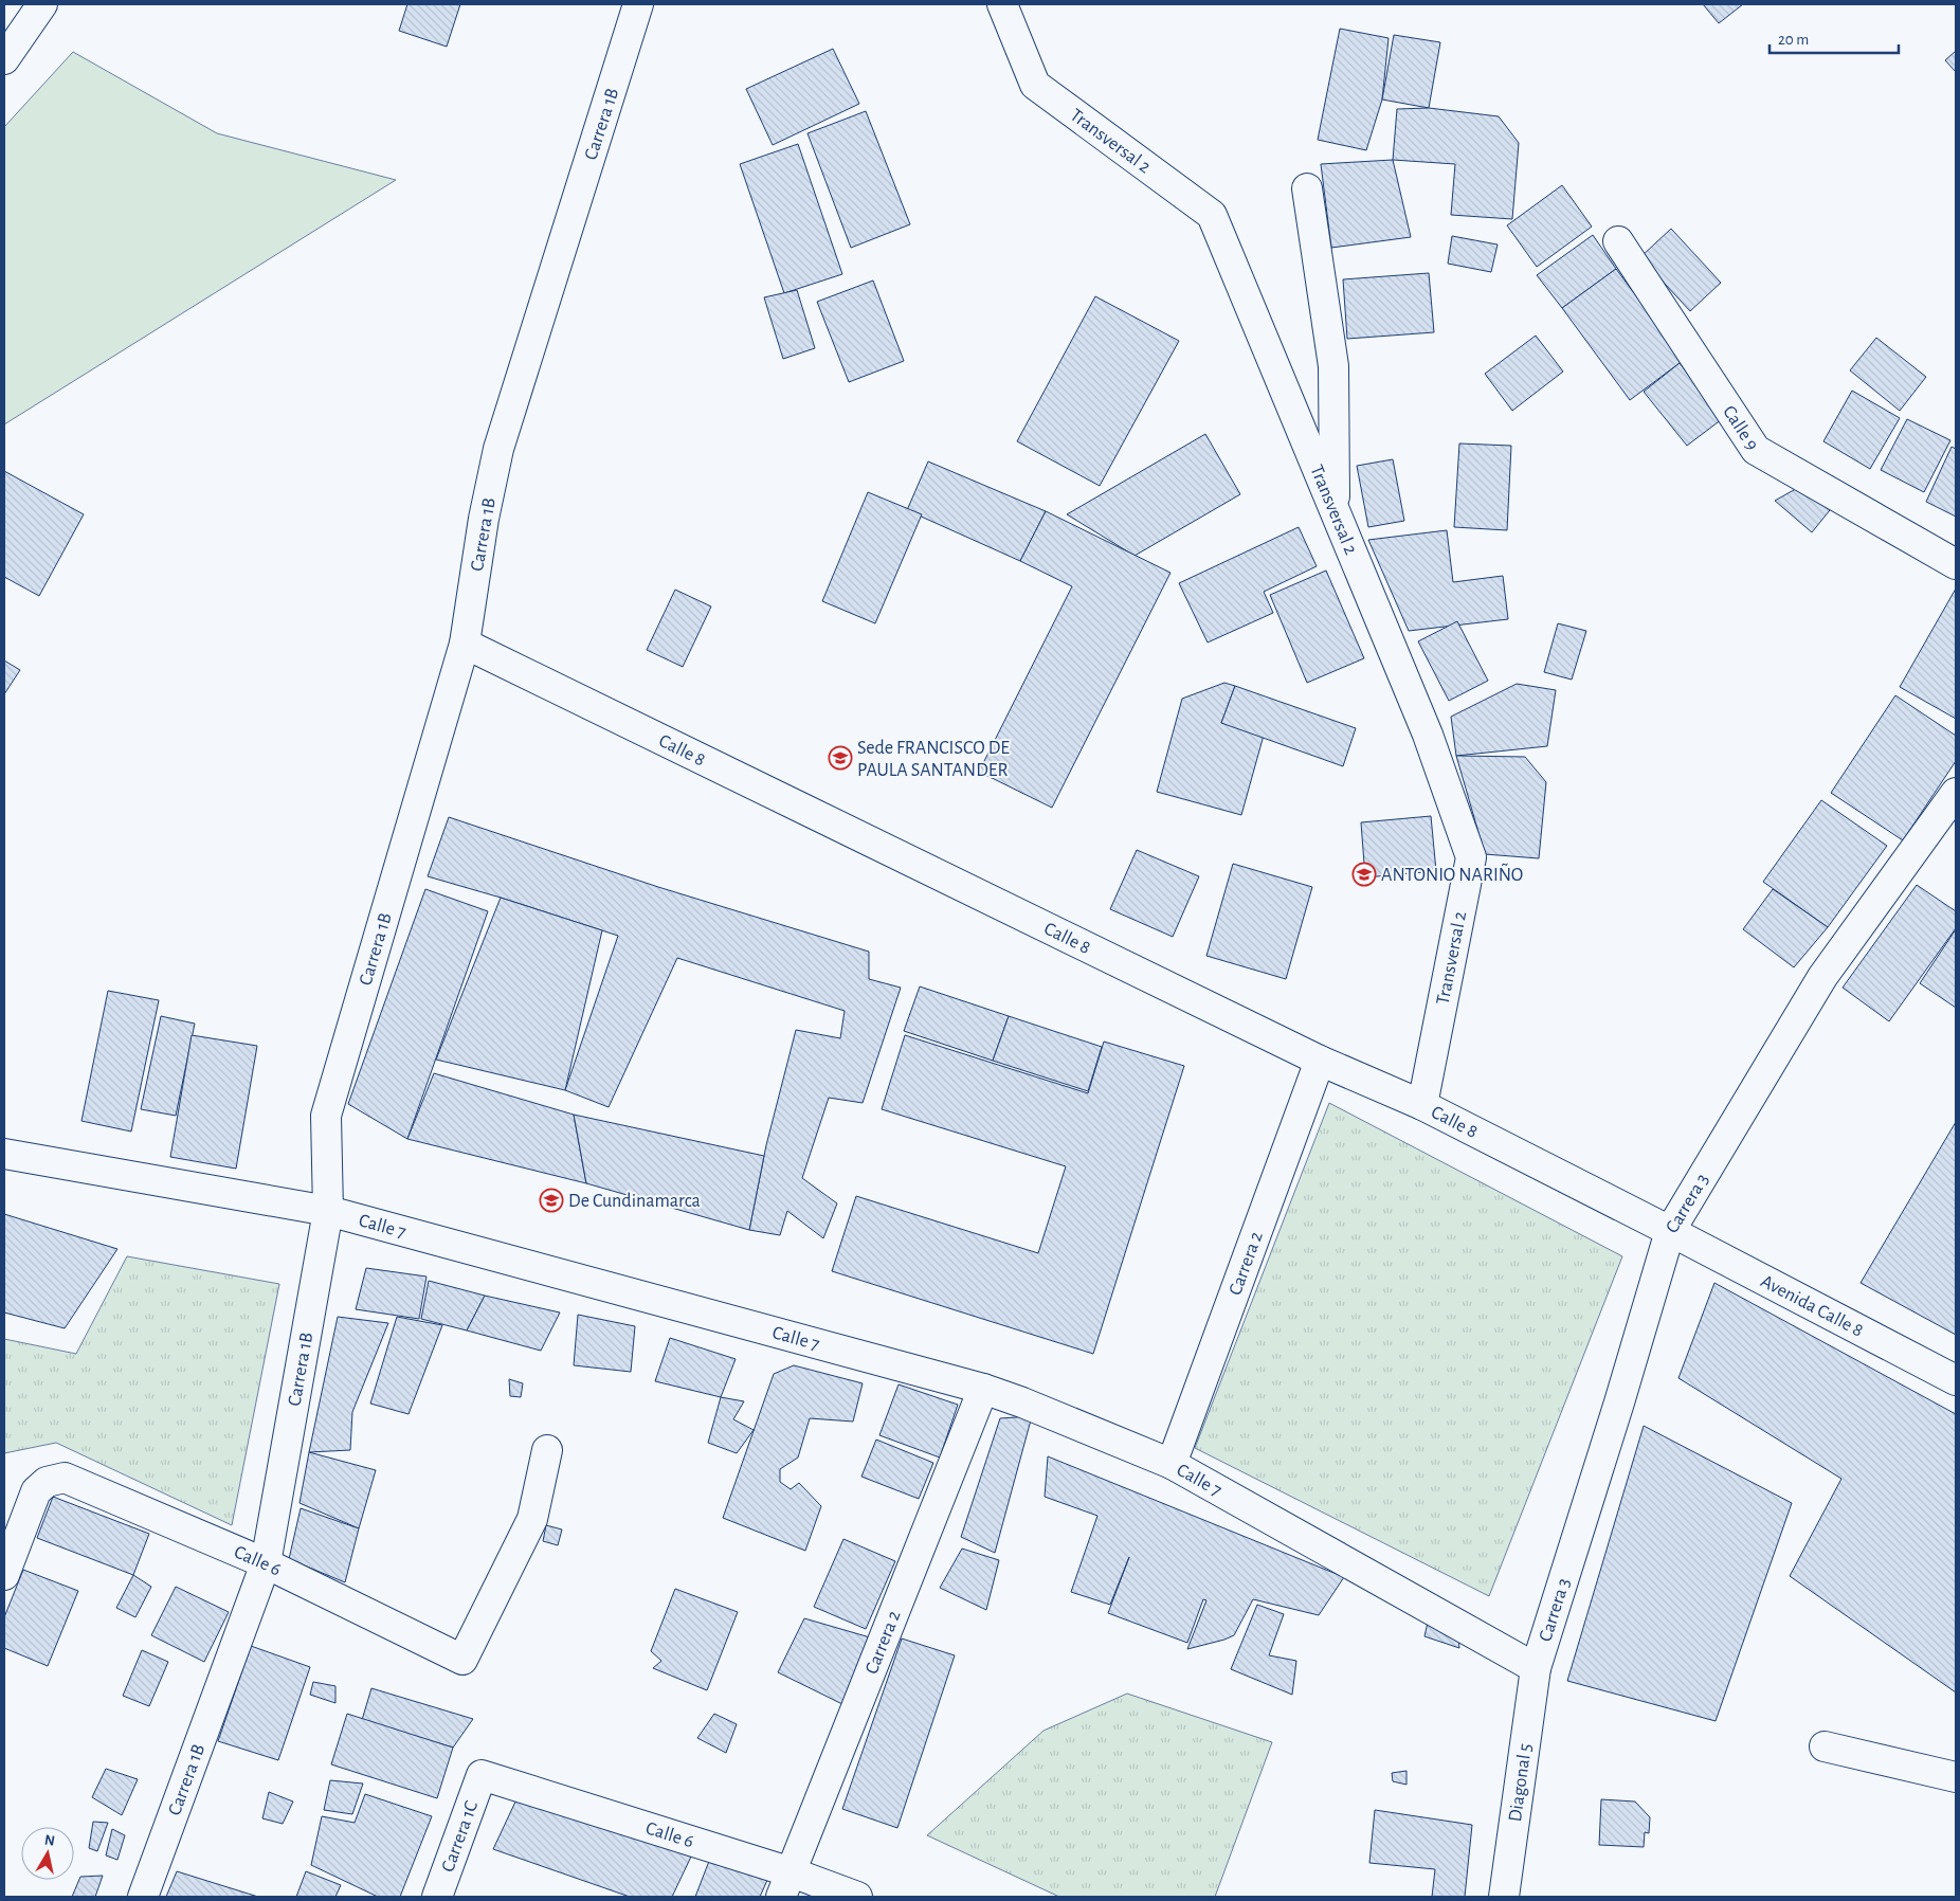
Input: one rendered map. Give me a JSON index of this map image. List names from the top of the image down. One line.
{"streets":{"street":["Carrera 1B","Transversal 2","Calle 9","Calle 8","Carrera 3","Calle 7","Carrera 2","Avenida Calle 8","Calle 6","Diagonal 5","Carrera 1C"]},"crossings":[["Carrera 1B","Calle 8"],["Carrera 1B","Calle 7"],["Carrera 1B","Calle 6"],["Transversal 2","Calle 8"],["Calle 8","Carrera 3"],["Calle 8","Carrera 2"],["Calle 8","Avenida Calle 8"],["Carrera 3","Calle 7"],["Carrera 3","Avenida Calle 8"],["Carrera 3","Diagonal 5"],["Calle 7","Carrera 2"],["Calle 7","Diagonal 5"],["Carrera 2","Calle 6"],["Calle 6","Carrera 1C"]],"places":{"school or university":["Sede FRANCISCO DE PAULA SANTANDER","ANTONIO NARIÑO","De Cundinamarca"]},"scale_bar":"20 m","north":"top"}
